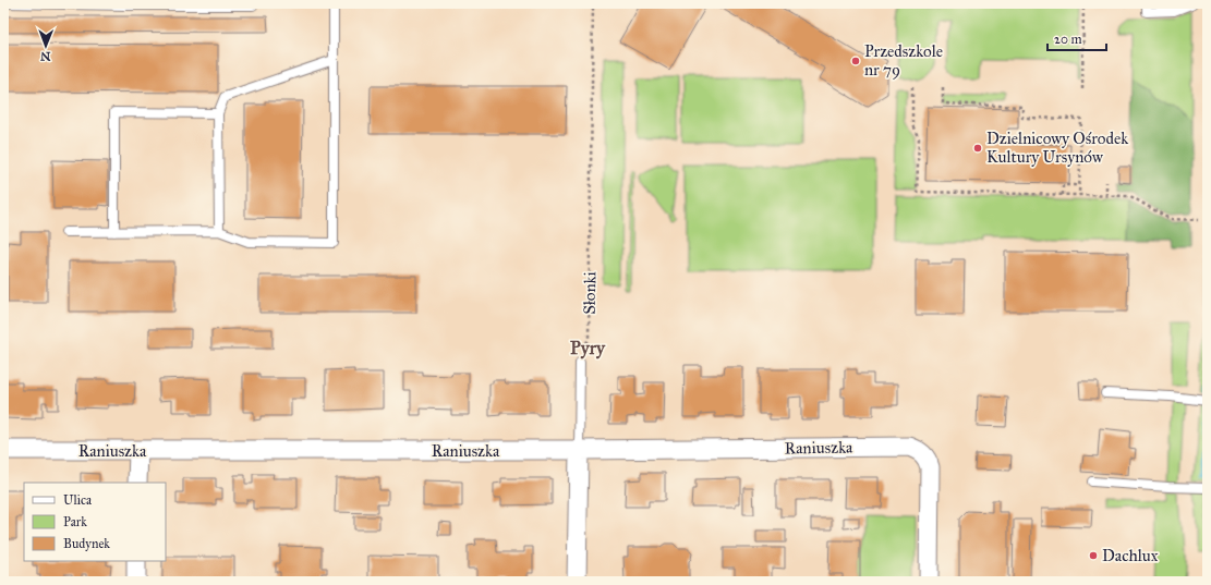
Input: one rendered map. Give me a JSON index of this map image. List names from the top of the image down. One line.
{"streets":{"street":["Raniuszka"],"path":["Słonki"]},"districts":["Pyry"],"places":["Przedszkole nr 79","Dzielnicowy Ośrodek Kultury Ursynów","Dachlux"],"legend":["Ulica","Park","Budynek"],"scale_bar":"20 m","north":"bottom"}
